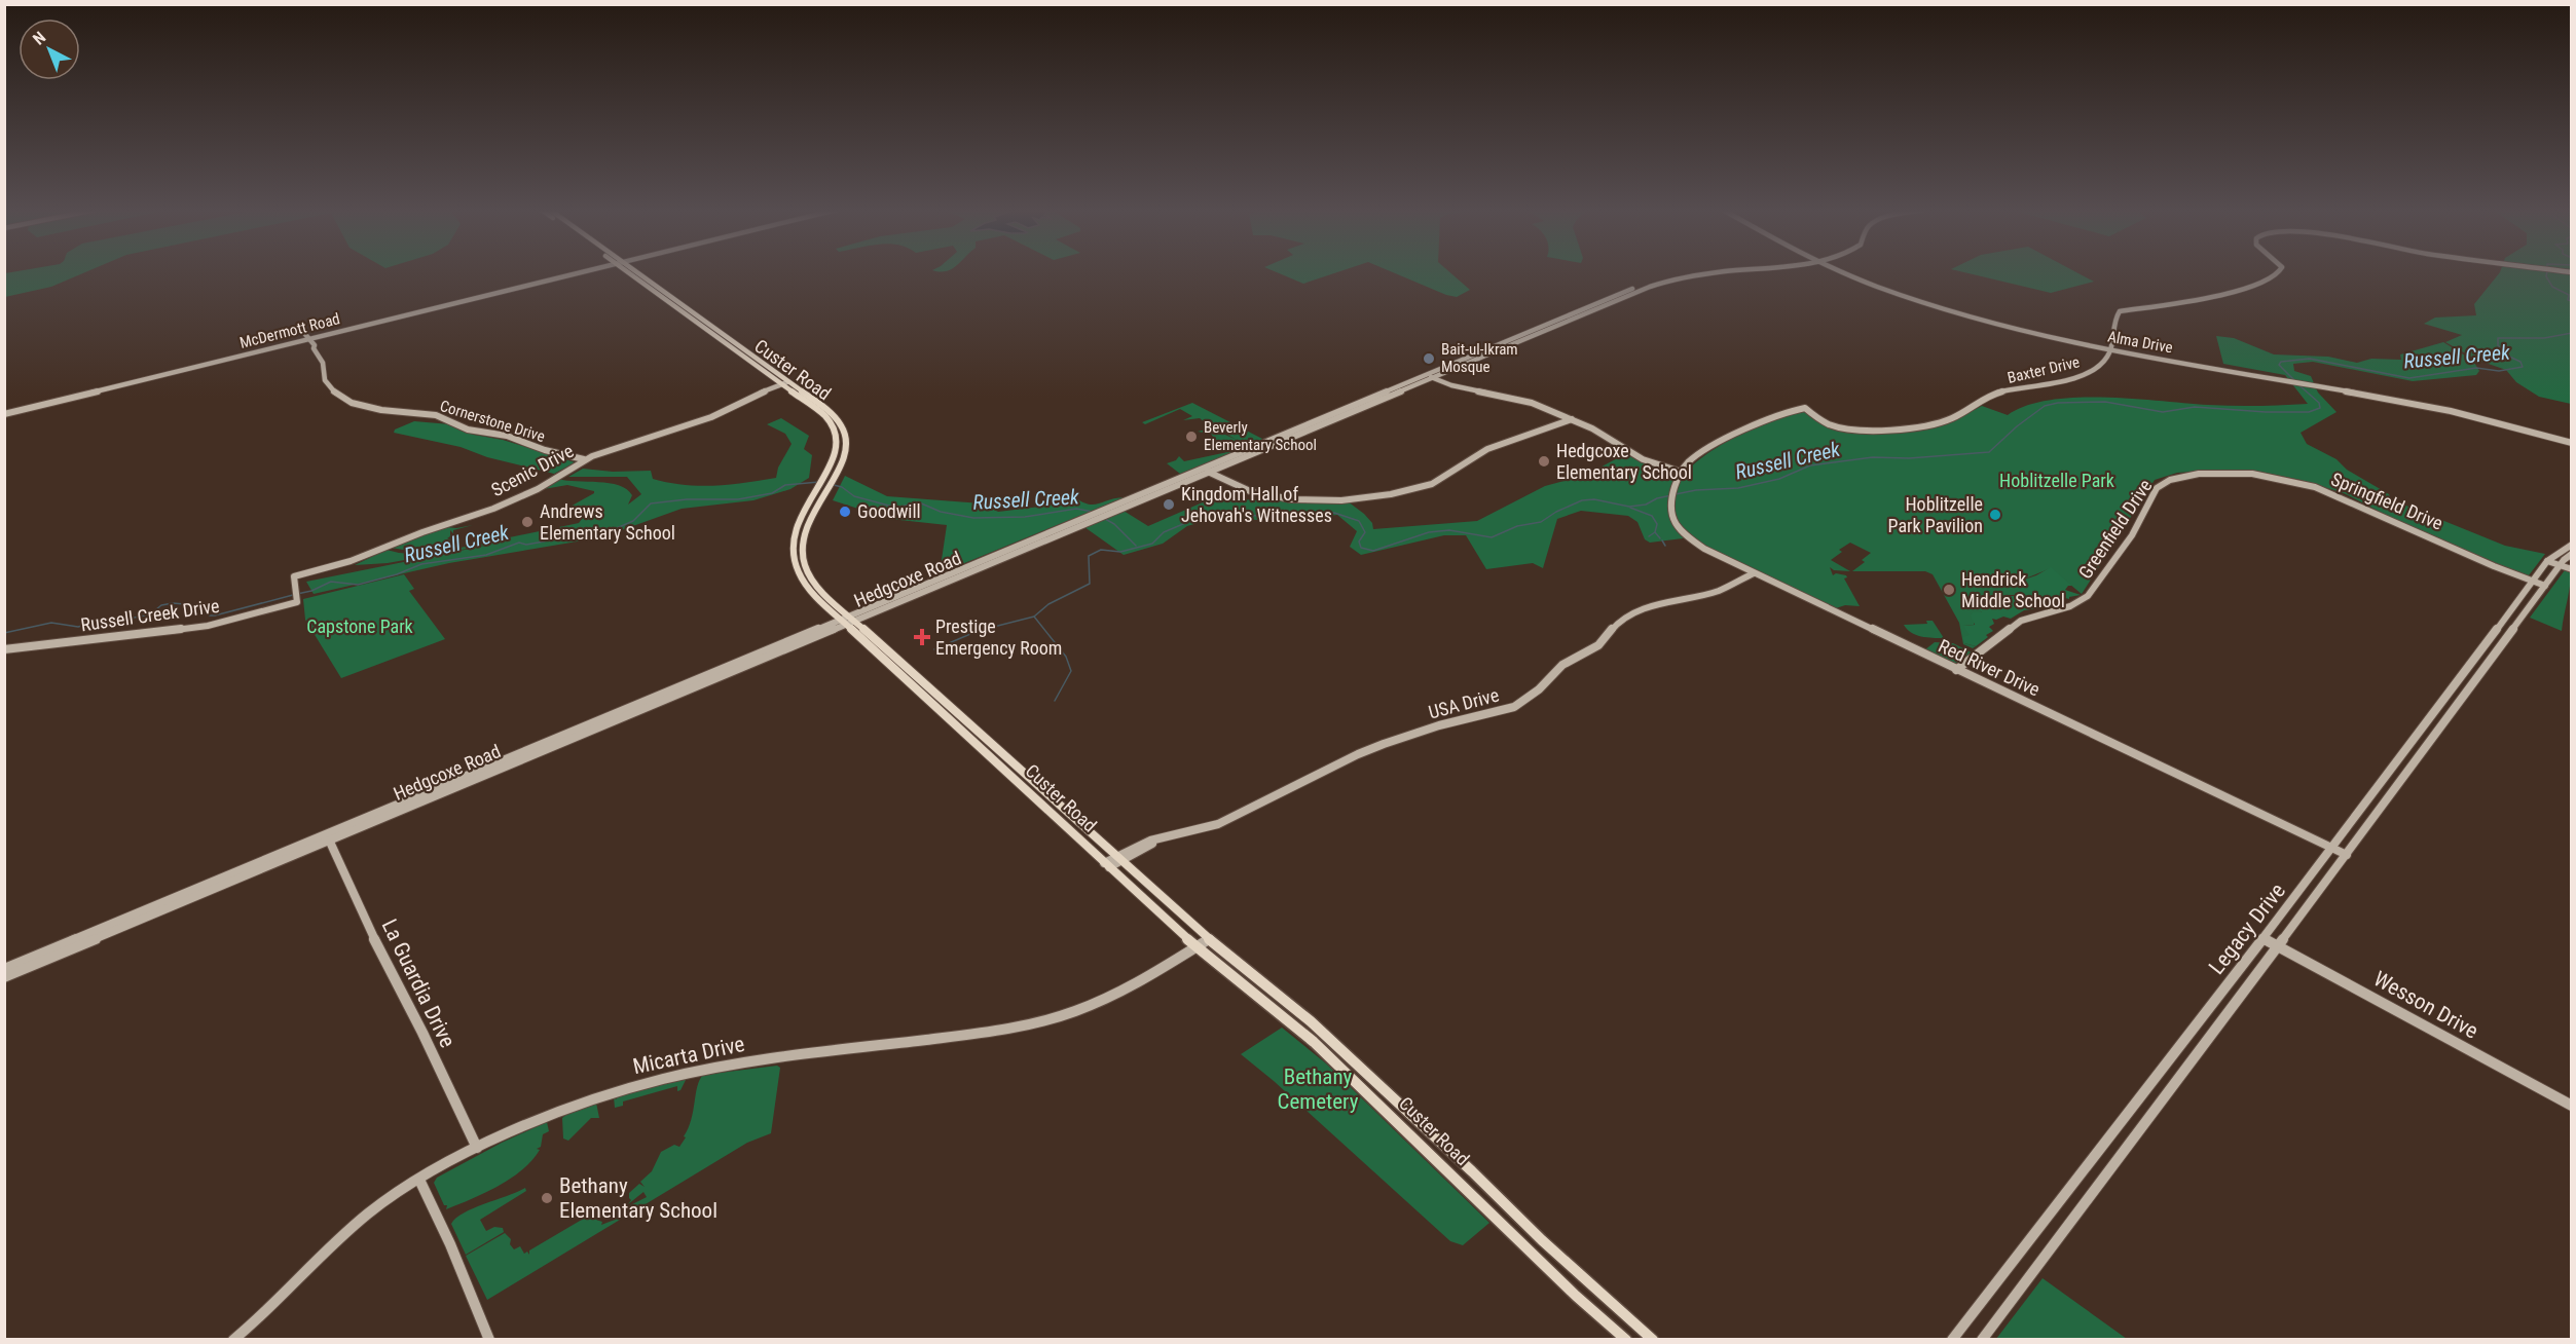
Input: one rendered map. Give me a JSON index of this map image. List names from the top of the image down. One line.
{"streets":{"main road":["McDermott Road","Alma Drive","Custer Road","Baxter Drive","Cornerstone Drive","Scenic Drive","Springfield Drive","Greenfield Drive","Hedgcoxe Road","Russell Creek Drive","Red River Drive","USA Drive","Legacy Drive","La Guardia Drive","Wesson Drive","Micarta Drive"]},"crossings":[["McDermott Road","Cornerstone Drive"],["Alma Drive","Baxter Drive"],["Custer Road","Scenic Drive"],["Custer Road","Hedgcoxe Road"],["Custer Road","USA Drive"],["Custer Road","Micarta Drive"],["Baxter Drive","Red River Drive"],["Cornerstone Drive","Scenic Drive"],["Scenic Drive","Russell Creek Drive"],["Springfield Drive","Greenfield Drive"],["Springfield Drive","Legacy Drive"],["Greenfield Drive","Red River Drive"],["Hedgcoxe Road","La Guardia Drive"],["Red River Drive","USA Drive"],["Red River Drive","Legacy Drive"],["Legacy Drive","Wesson Drive"],["La Guardia Drive","Micarta Drive"]],"water":["Russell Creek"],"parks":["Hoblitzelle Park","Capstone Park","Bethany Cemetery"],"places":{"other":["Bait-ul-Ikram Mosque","Beverly Elementary School","Hedgcoxe Elementary School","Kingdom Hall of Jehovah's Witnesses","Goodwill","Hoblitzelle Park Pavilion","Andrews Elementary School","Hendrick Middle School","Bethany Elementary School"],"health":["Prestige Emergency Room"]},"north":"top left"}
